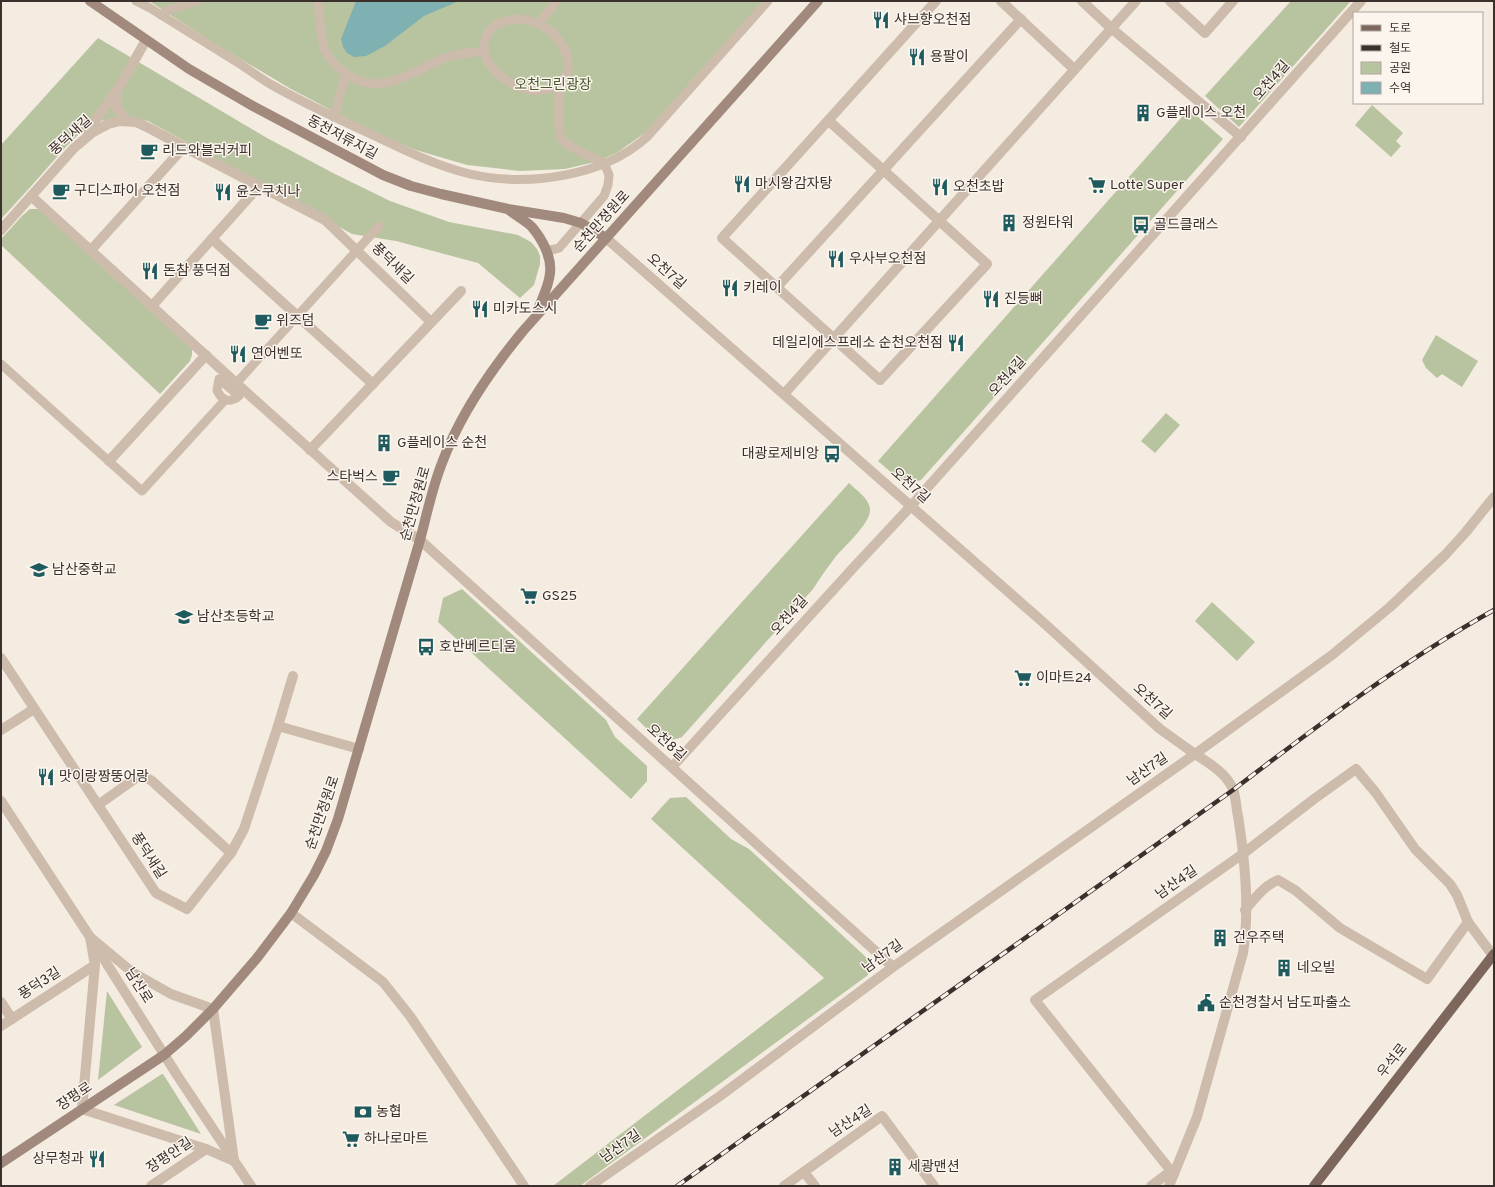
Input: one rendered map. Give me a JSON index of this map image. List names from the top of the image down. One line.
{"streets":{"main road":["동천저류지길","순천만정원로","우석로","장평로"],"street":["오천4길","풍덕새길","오천7길","오천8길","남산7길","남산4길","풍덕3길","남산로","장평안길"]},"crossings":[["오천4길","오천7길"],["오천4길","오천8길"],["동천저류지길","순천만정원로"],["동천저류지길","오천7길"],["순천만정원로","오천7길"],["순천만정원로","오천8길"],["순천만정원로","남산로"],["순천만정원로","장평로"],["오천7길","남산7길"],["오천7길","남산4길"],["오천8길","남산7길"],["남산로","장평로"]],"parks":["오천그린광장"],"places":{"restaurant":["샤브향오천점","용팔이","마시왕감자탕","오천초밥","윤스쿠치나","우사부오천점","돈참 풍덕점","키레이","진등뼈","미카도스시","데일리에스프레소 순천오천점","연어벤또","맛이랑짱뚱어랑","상무청과"],"building":["G플레이스 오천","정원타워","G플레이스 순천","건우주택","네오빌","세광맨션"],"cafe":["리드와블러커피","구디스파이 오천점","위즈덤","스타벅스"],"supermarket":["Lotte Super","GS25","이마트24","하나로마트"],"bus stop":["골드클래스","대광로제비앙","호반베르디움"],"school or university":["남산중학교","남산초등학교"],"public building":["순천경찰서 남도파출소"],"bank":["농협"]},"legend":["도로","철도","공원","수역"]}
